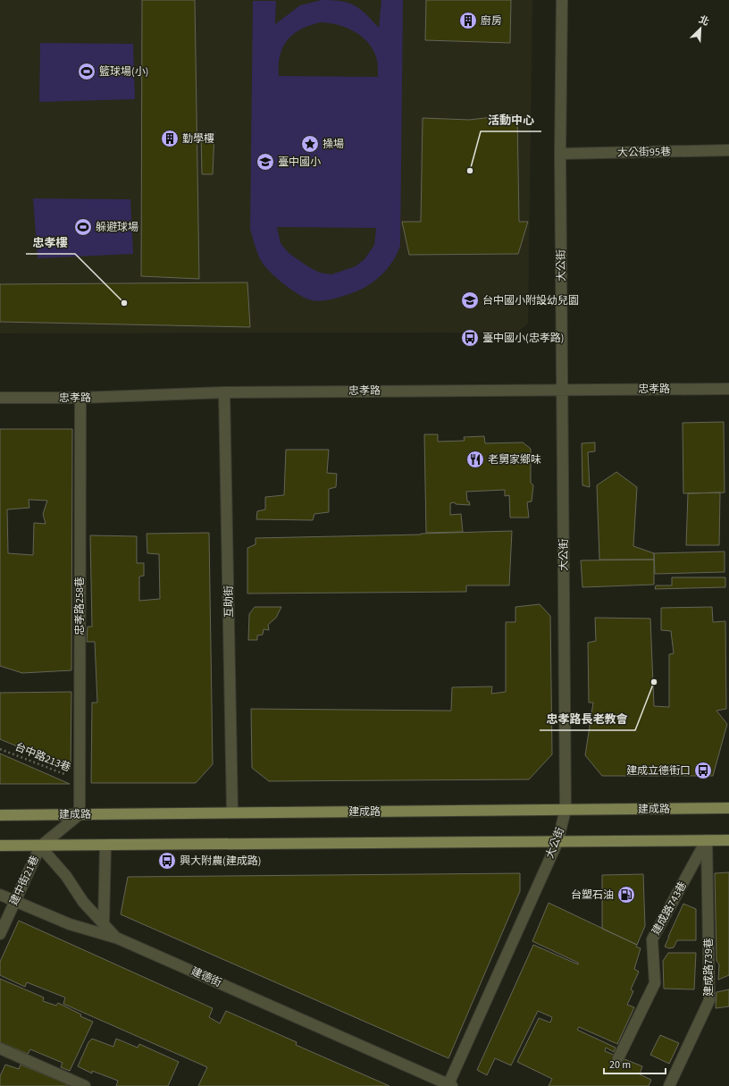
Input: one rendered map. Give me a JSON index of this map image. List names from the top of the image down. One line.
{"streets":{"main road":["建成路"],"street":["大公街95巷","大公街","忠孝路","互助街","忠孝路258巷","建中街21巷","建成路743巷","建成路739巷","建德街"],"path":["台中路213巷"]},"crossings":[["大公街95巷","大公街"],["大公街","忠孝路"],["大公街","建成路"],["大公街","建德街"],["忠孝路","互助街"],["忠孝路","忠孝路258巷"],["互助街","建成路"],["忠孝路258巷","台中路213巷"],["忠孝路258巷","建成路"],["建中街21巷","建德街"],["建成路743巷","建成路739巷"]],"places":{"building":["廚房","勤學樓"],"sports":["籃球場(小)","躲避球場"],"place":["操場"],"school or university":["臺中國小","台中國小附設幼兒園"],"other":["活動中心","忠孝樓","忠孝路長老教會"],"bus stop":["臺中國小(忠孝路)","建成立德街口","興大附農(建成路)"],"restaurant":["老舅家鄉味"],"fuel station":["台塑石油"]},"scale_bar":"20 m","north":"top right"}
